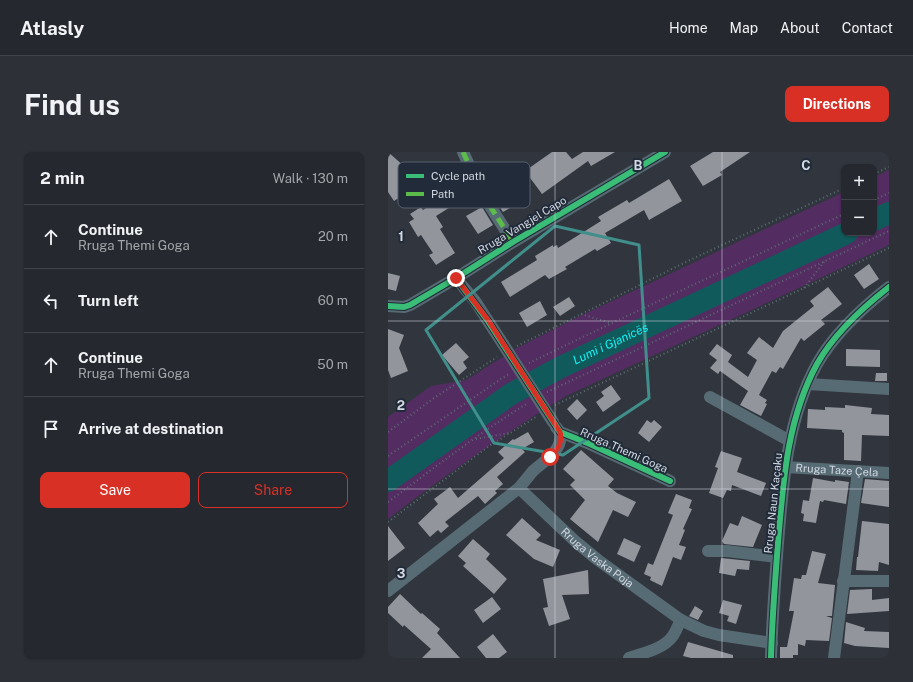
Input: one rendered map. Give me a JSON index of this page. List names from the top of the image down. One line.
{"streets":{"street":["Rruga Vangjel Capo","Rruga Themi Goga","Rruga Taze Çela","Rruga Naun Kaçaku","Rruga Vaska Poja"]},"crossings":[["Rruga Taze Çela","Rruga Naun Kaçaku"],["Rruga Naun Kaçaku","Rruga Vaska Poja"]],"water":["Lumi i Gjanicës"],"legend":["Cycle path","Path"],"page":{"header":"Atlasly","nav":["Home","Map","About","Contact"],"buttons":["Directions",["Save","Share"]],"title":"Find us","heading":["2 min","Walk · 130 m"],"map_buttons":["+","−"],"list":[["Continue","Rruga Themi Goga","20 m"],["Turn left","60 m"],["Continue","Rruga Themi Goga","50 m"],"Arrive at destination"]},"grid":{"columns":["B","C"],"rows":["1","2","3"]}}
